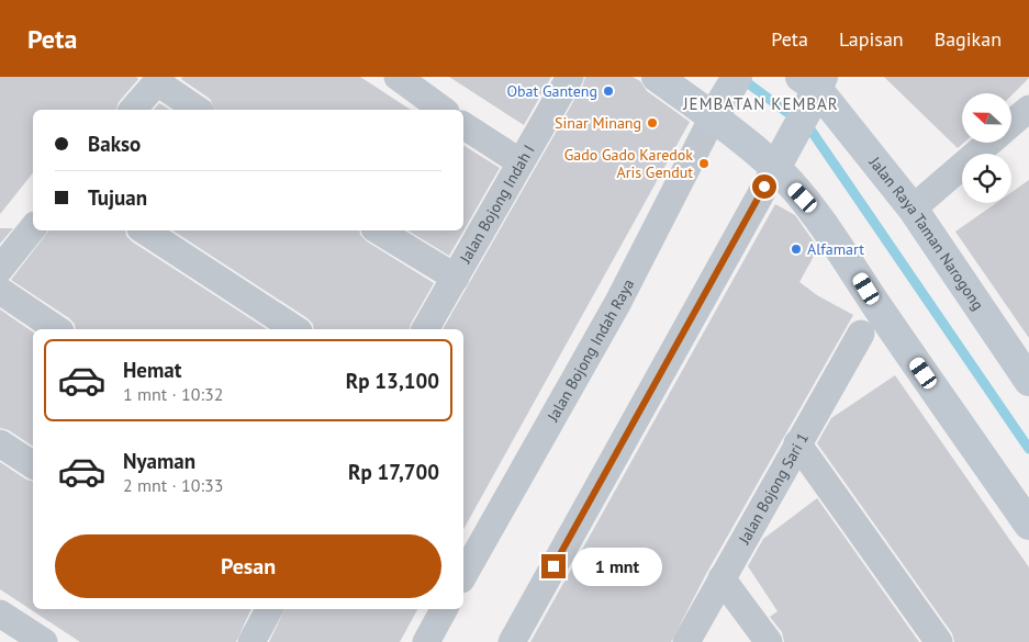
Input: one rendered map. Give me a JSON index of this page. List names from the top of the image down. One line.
{"streets":{"street":["Jalan Bojong Indah I","Jalan Raya Taman Narogong","Jalan Bojong Indah Raya","Jalan Bojong Sari 1"]},"districts":["JEMBATAN KEMBAR"],"places":["Obat Ganteng","Sinar Minang","Gado Gado Karedok Aris Gendut","Alfamart"],"north":"left","page":{"header":"Peta","nav":["Peta","Lapisan","Bagikan"],"banner":["Bakso","Tujuan"],"list":[{"name":"Hemat","note":"1 mnt · 10:32","value":"Rp 13,100"},{"name":"Nyaman","note":"2 mnt · 10:33","value":"Rp 17,700"}],"buttons":"Pesan","bubble":"1 mnt"}}
